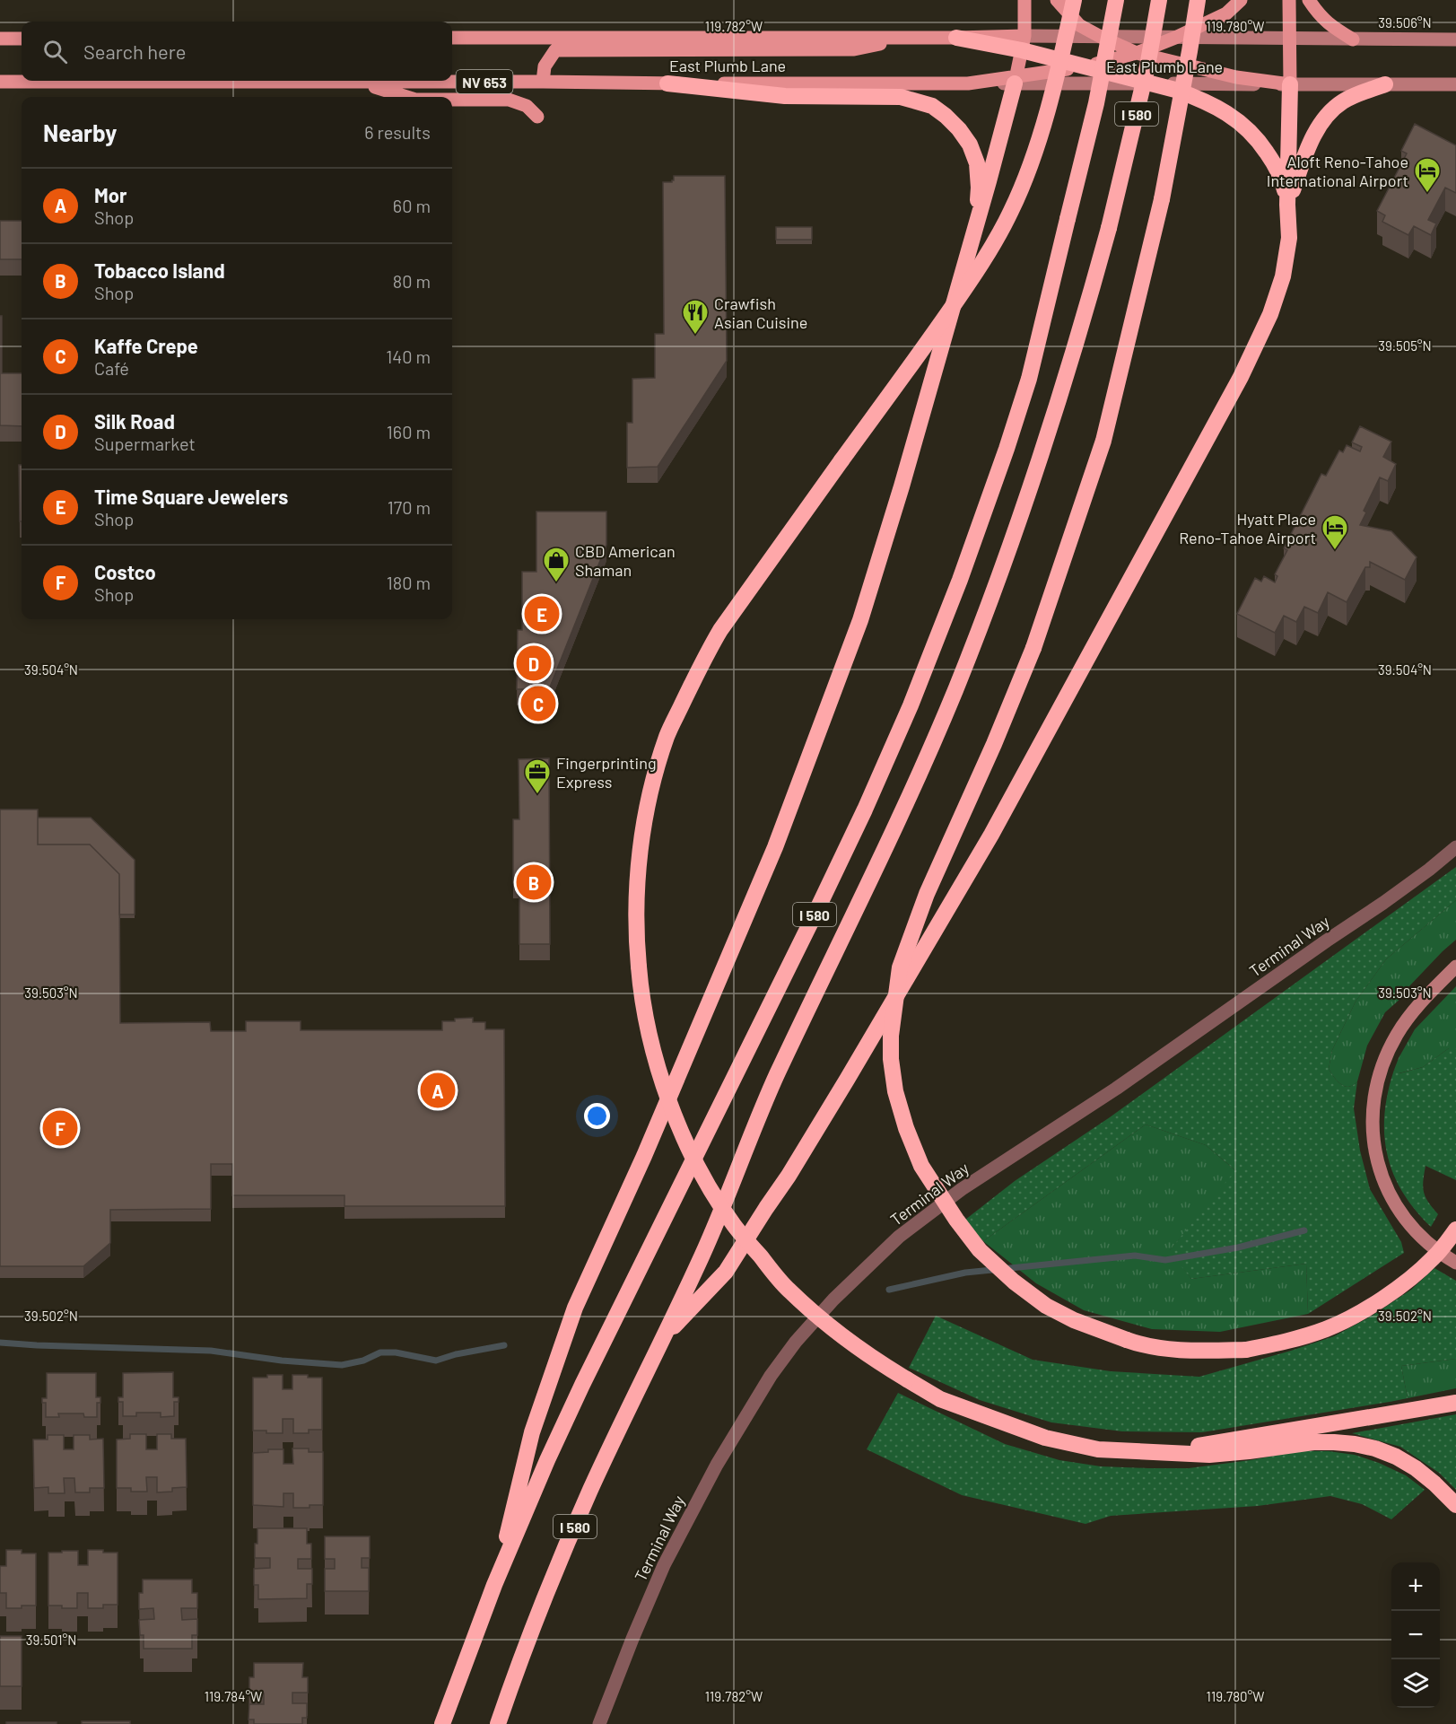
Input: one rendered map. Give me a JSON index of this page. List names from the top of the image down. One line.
{"streets":{"highway":["I 580"],"main road":["East Plumb Lane","NV 653"],"street":["Terminal Way"]},"places":{"hotel":["Aloft Reno-Tahoe International Airport","Hyatt Place Reno-Tahoe Airport"],"restaurant":["Crawfish Asian Cuisine"],"shop":["CBD American Shaman"],"office":["Fingerprinting Express"]},"page":{"search":"Search here","heading":["Nearby","6 results"],"list":[{"mark":"A","name":"Mor","note":"Shop","value":"60 m"},{"mark":"B","name":"Tobacco Island","note":"Shop","value":"80 m"},{"mark":"C","name":"Kaffe Crepe","note":"Café","value":"140 m"},{"mark":"D","name":"Silk Road","note":"Supermarket","value":"160 m"},{"mark":"E","name":"Time Square Jewelers","note":"Shop","value":"170 m"},{"mark":"F","name":"Costco","note":"Shop","value":"180 m"}],"pins":["E","D","C","B","A","F"],"map_buttons":["+","−"]},"coordinates":["39.506°N","119.782°W","119.780°W","39.505°N","39.504°N","39.503°N","39.502°N","39.501°N","119.784°W"]}
